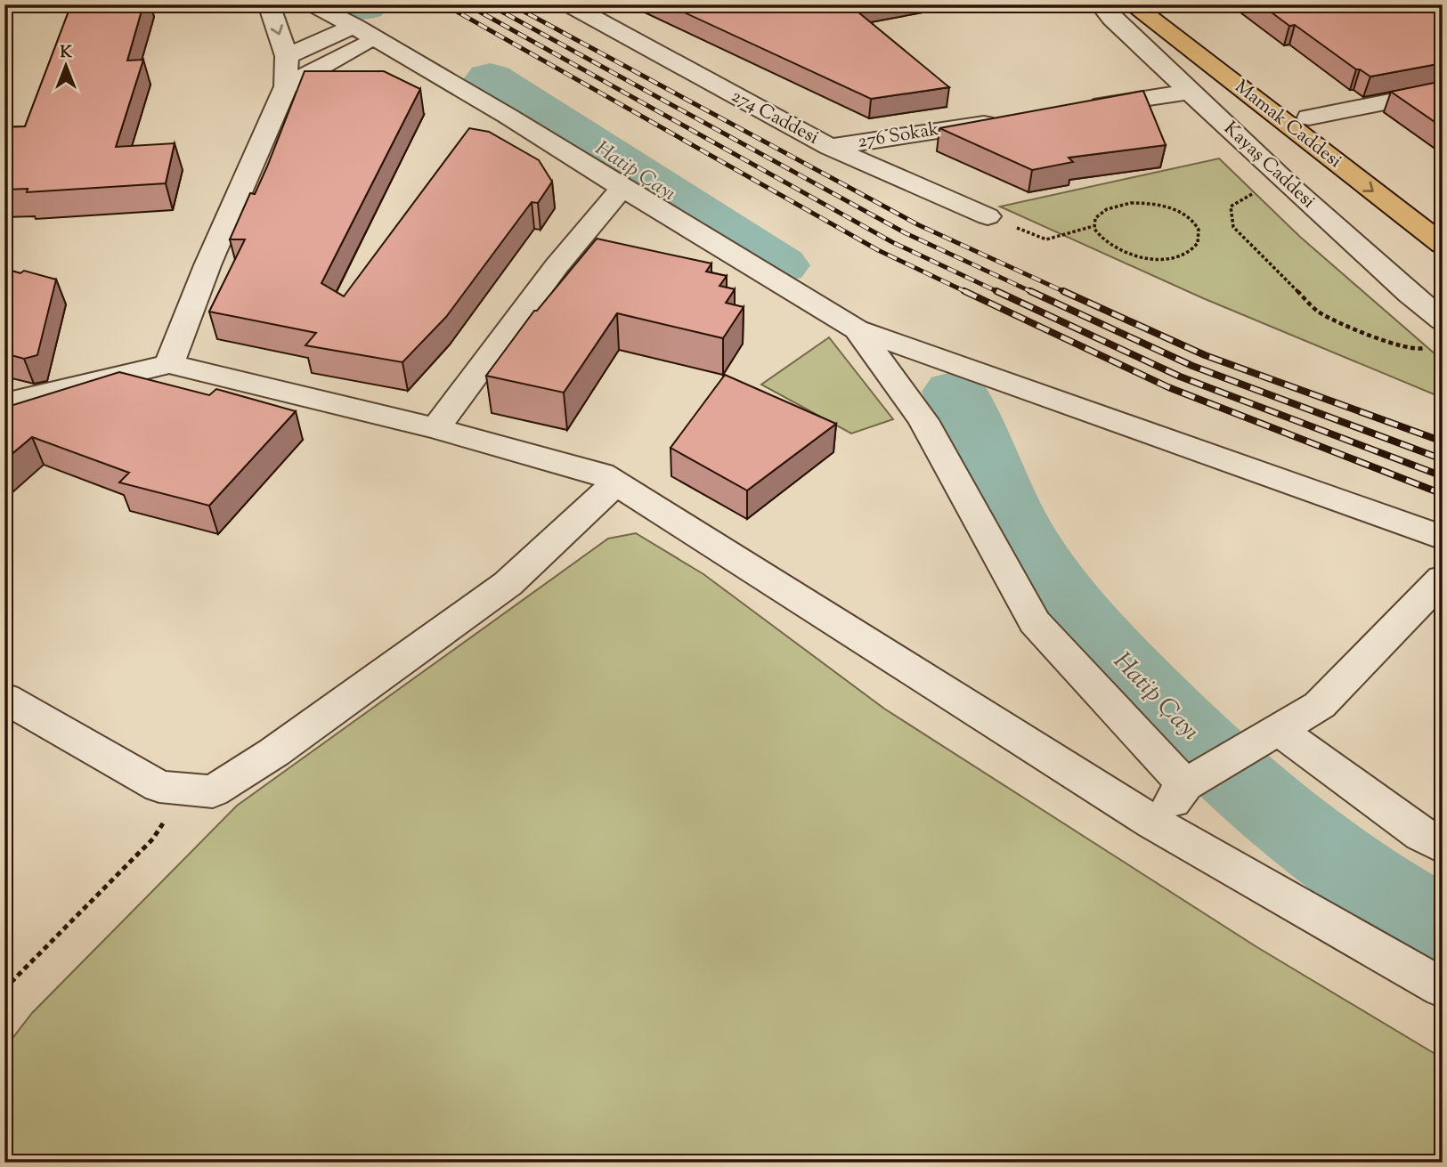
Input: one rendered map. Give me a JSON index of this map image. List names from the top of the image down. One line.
{"streets":{"main road":["Mamak Caddesi"],"street":["274 Caddesi","276 Sokak","Kayaş Caddesi"]},"crossings":[["274 Caddesi","276 Sokak"]],"water":["Hatip Çayı"],"north":"top"}
